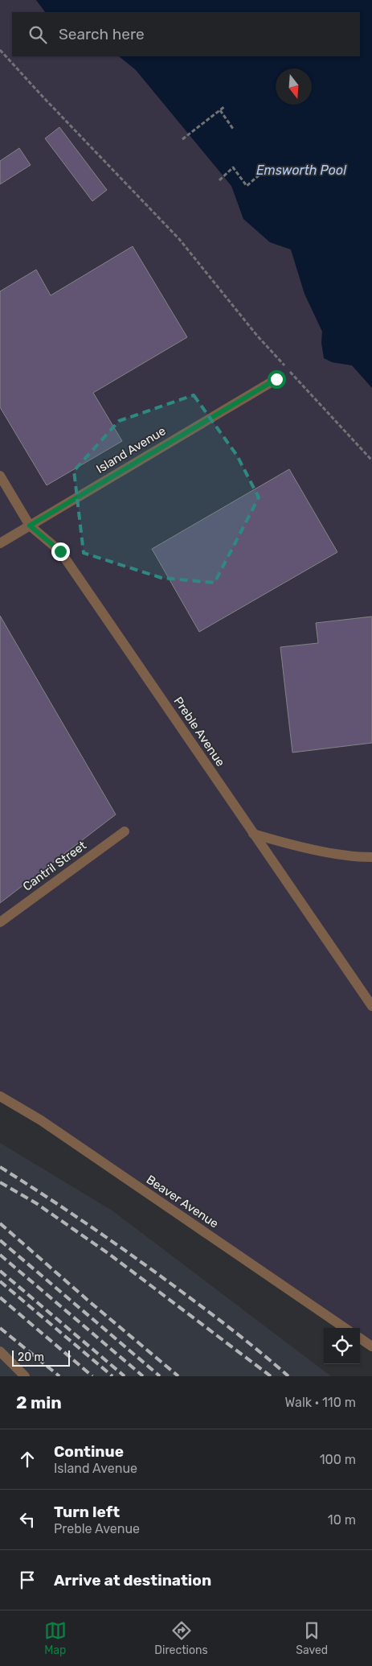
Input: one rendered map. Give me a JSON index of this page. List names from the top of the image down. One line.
{"streets":{"street":["Island Avenue","Preble Avenue","Cantril Street","Beaver Avenue"]},"crossings":[["Island Avenue","Preble Avenue"]],"water":["Emsworth Pool"],"scale_bar":"20 m","north":"bottom","page":{"search":"Search here","scale":"20 m","heading":["2 min","Walk · 110 m"],"list":[["Continue","Island Avenue","100 m"],["Turn left","Preble Avenue","10 m"],"Arrive at destination"],"nav":["Map","Directions","Saved"]}}
